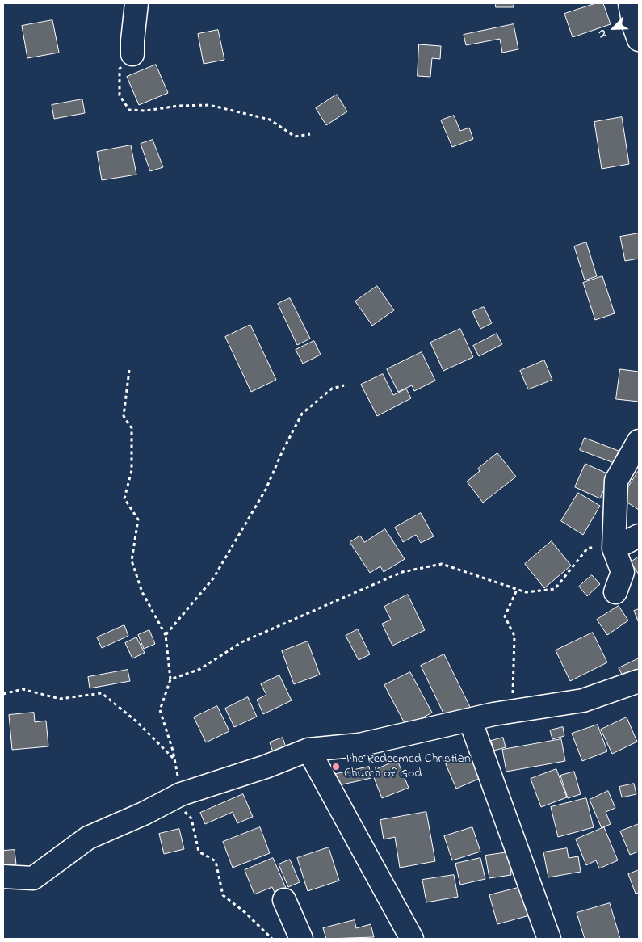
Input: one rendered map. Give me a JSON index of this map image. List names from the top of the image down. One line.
{"places":["The Redeemed Christian Church of God"],"north":"bottom left"}
